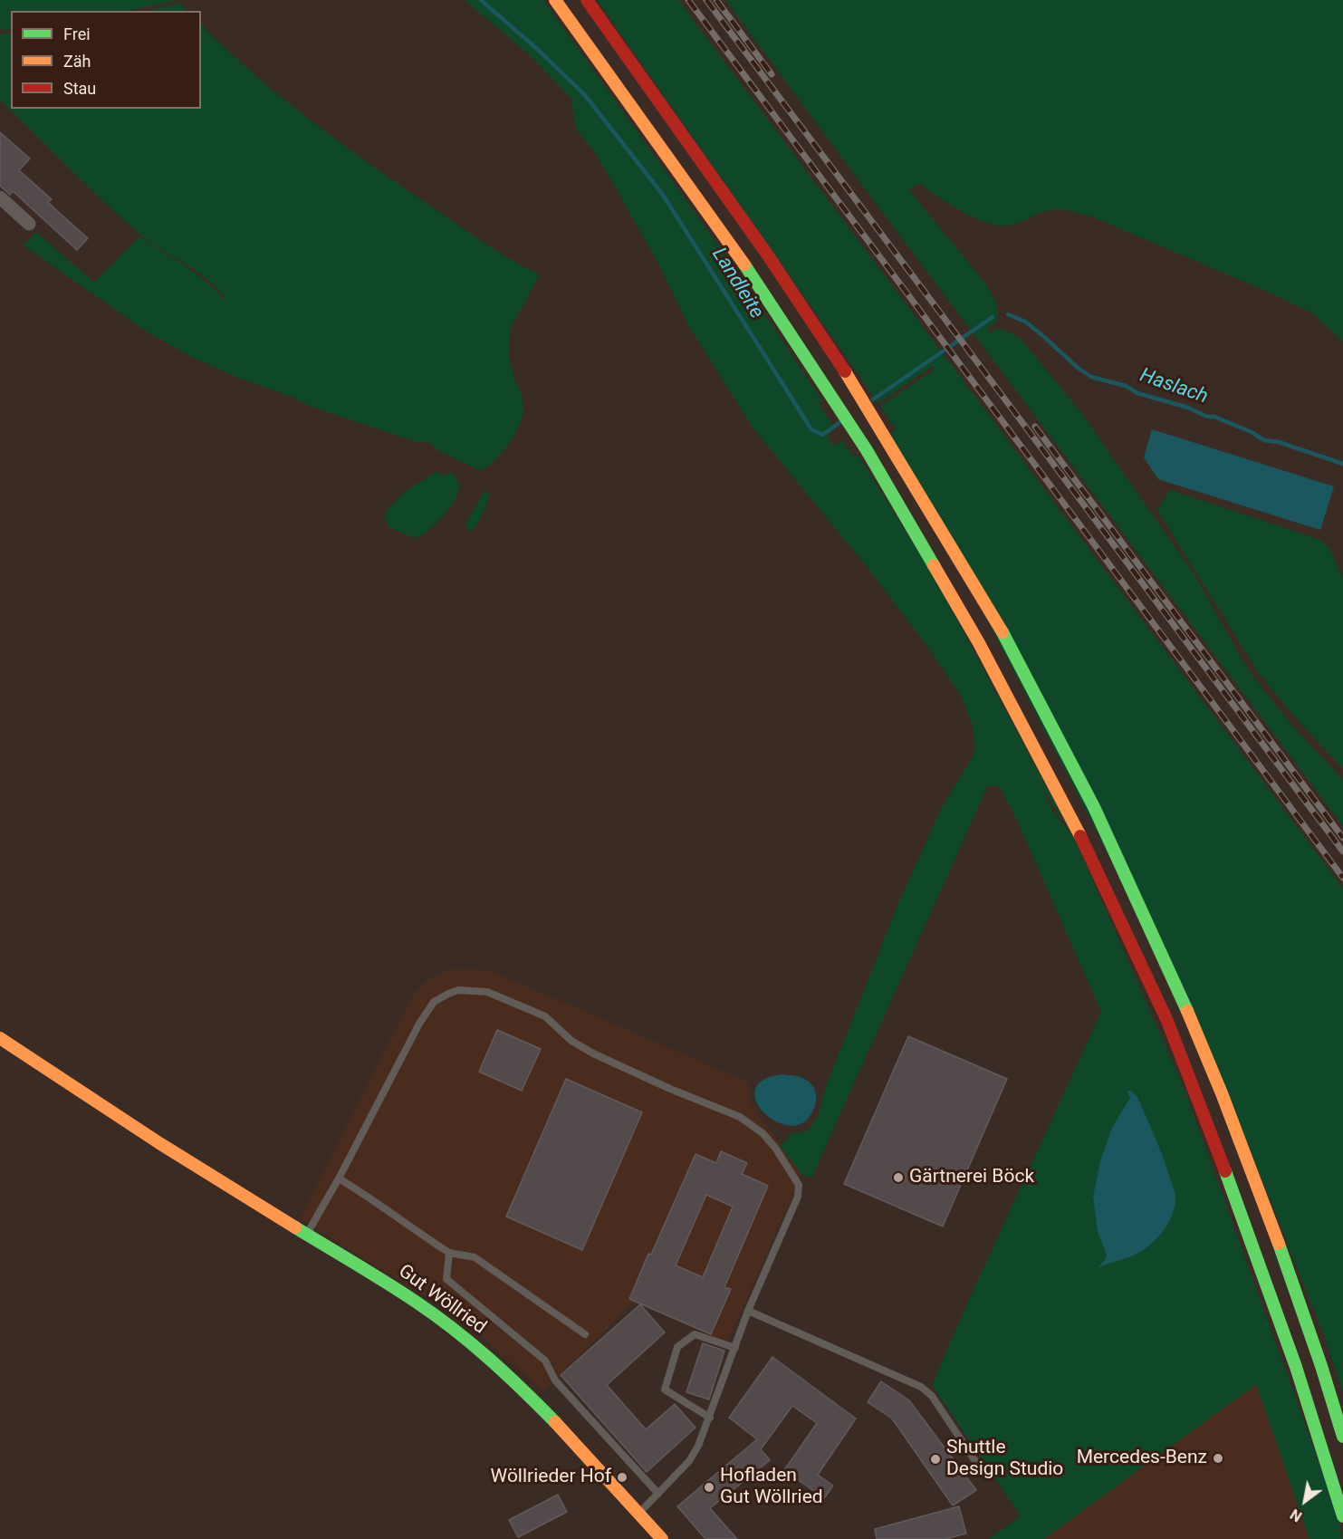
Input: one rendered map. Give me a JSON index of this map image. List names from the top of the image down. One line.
{"streets":{"main road":["Gut Wöllried"]},"water":["Landleite","Haslach"],"places":["Gärtnerei Böck","Mercedes-Benz","Shuttle Design Studio","Wöllrieder Hof","Hofladen Gut Wöllried"],"legend":["Frei","Zäh","Stau"],"north":"bottom left"}
